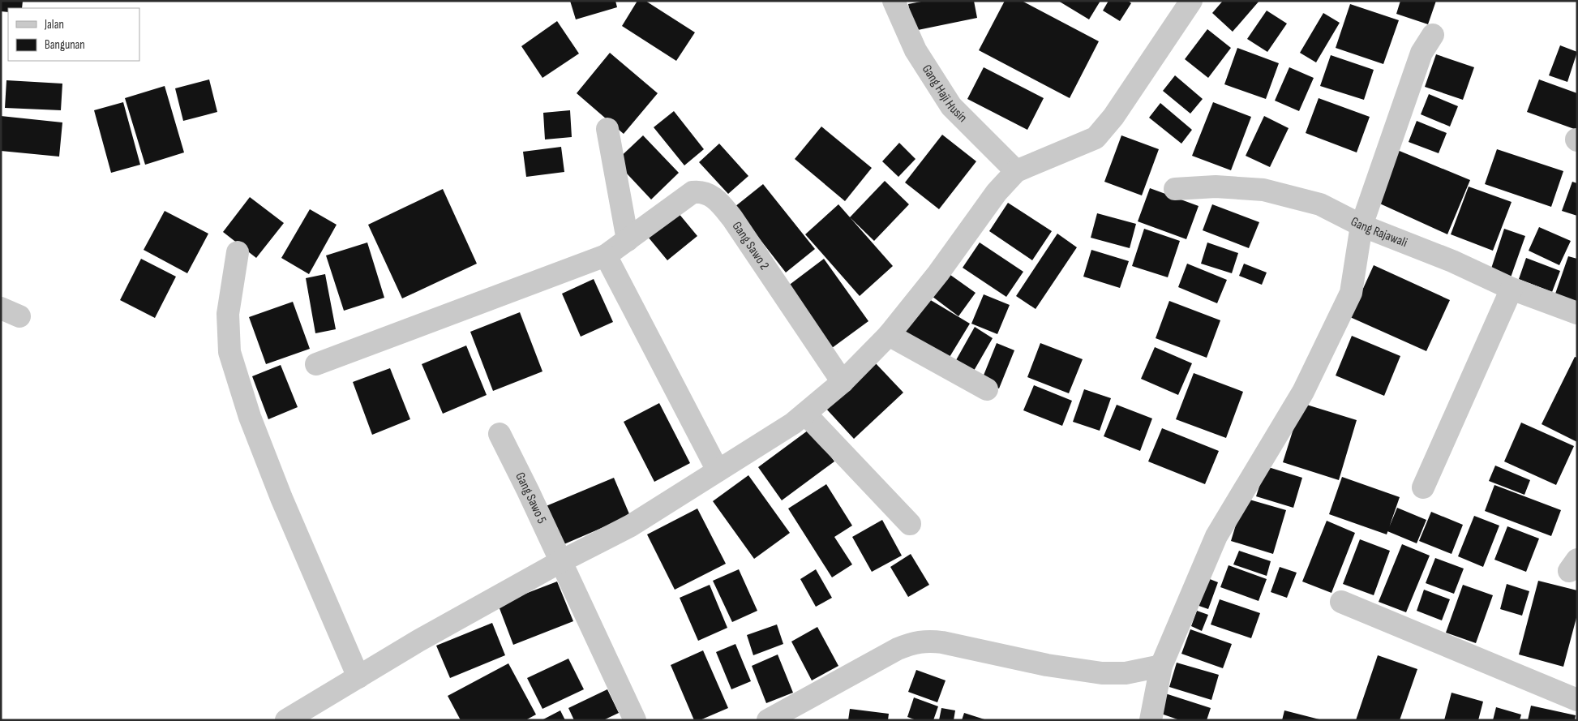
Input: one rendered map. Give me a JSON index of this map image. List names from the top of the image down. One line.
{"streets":{"street":["Gang Haji Husin","Gang Rajawali","Gang Sawo 2","Gang Sawo 5"]},"legend":["Jalan","Bangunan"]}
